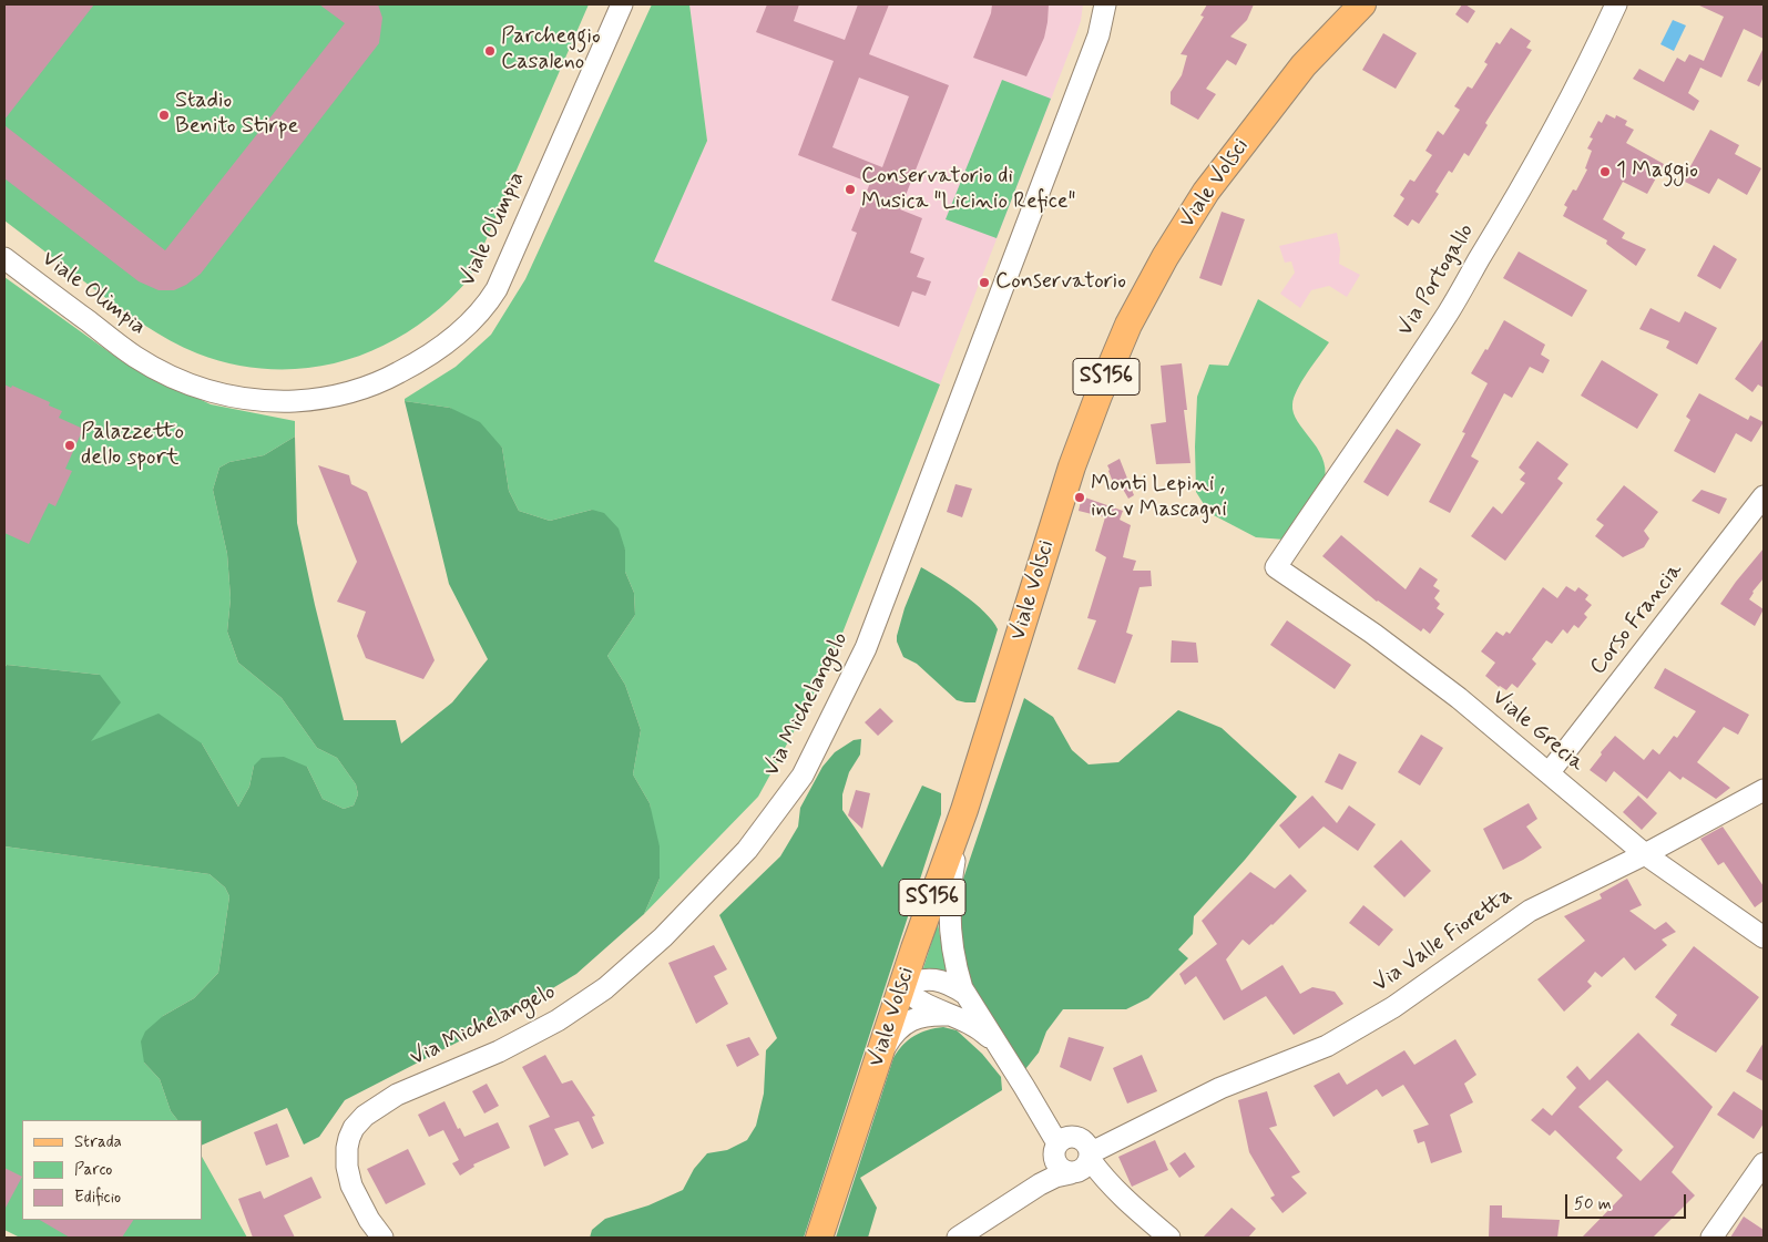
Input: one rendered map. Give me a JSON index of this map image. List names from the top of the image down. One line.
{"streets":{"main road":["Viale Volsci","SS156"],"street":["Viale Olimpia","Via Portogallo","Corso Francia","Via Michelangelo","Viale Grecia","Via Valle Fioretta"]},"crossings":[["Via Portogallo","Viale Grecia"],["Corso Francia","Viale Grecia"],["Viale Grecia","Via Valle Fioretta"]],"places":["Parcheggio Casaleno","Stadio Benito Stirpe","1 Maggio","Conservatorio di Musica \"Licinio Refice\"","Conservatorio","Palazzetto dello sport","Monti Lepini , inc v Mascagni"],"legend":["Strada","Parco","Edificio"],"scale_bar":"50 m"}
